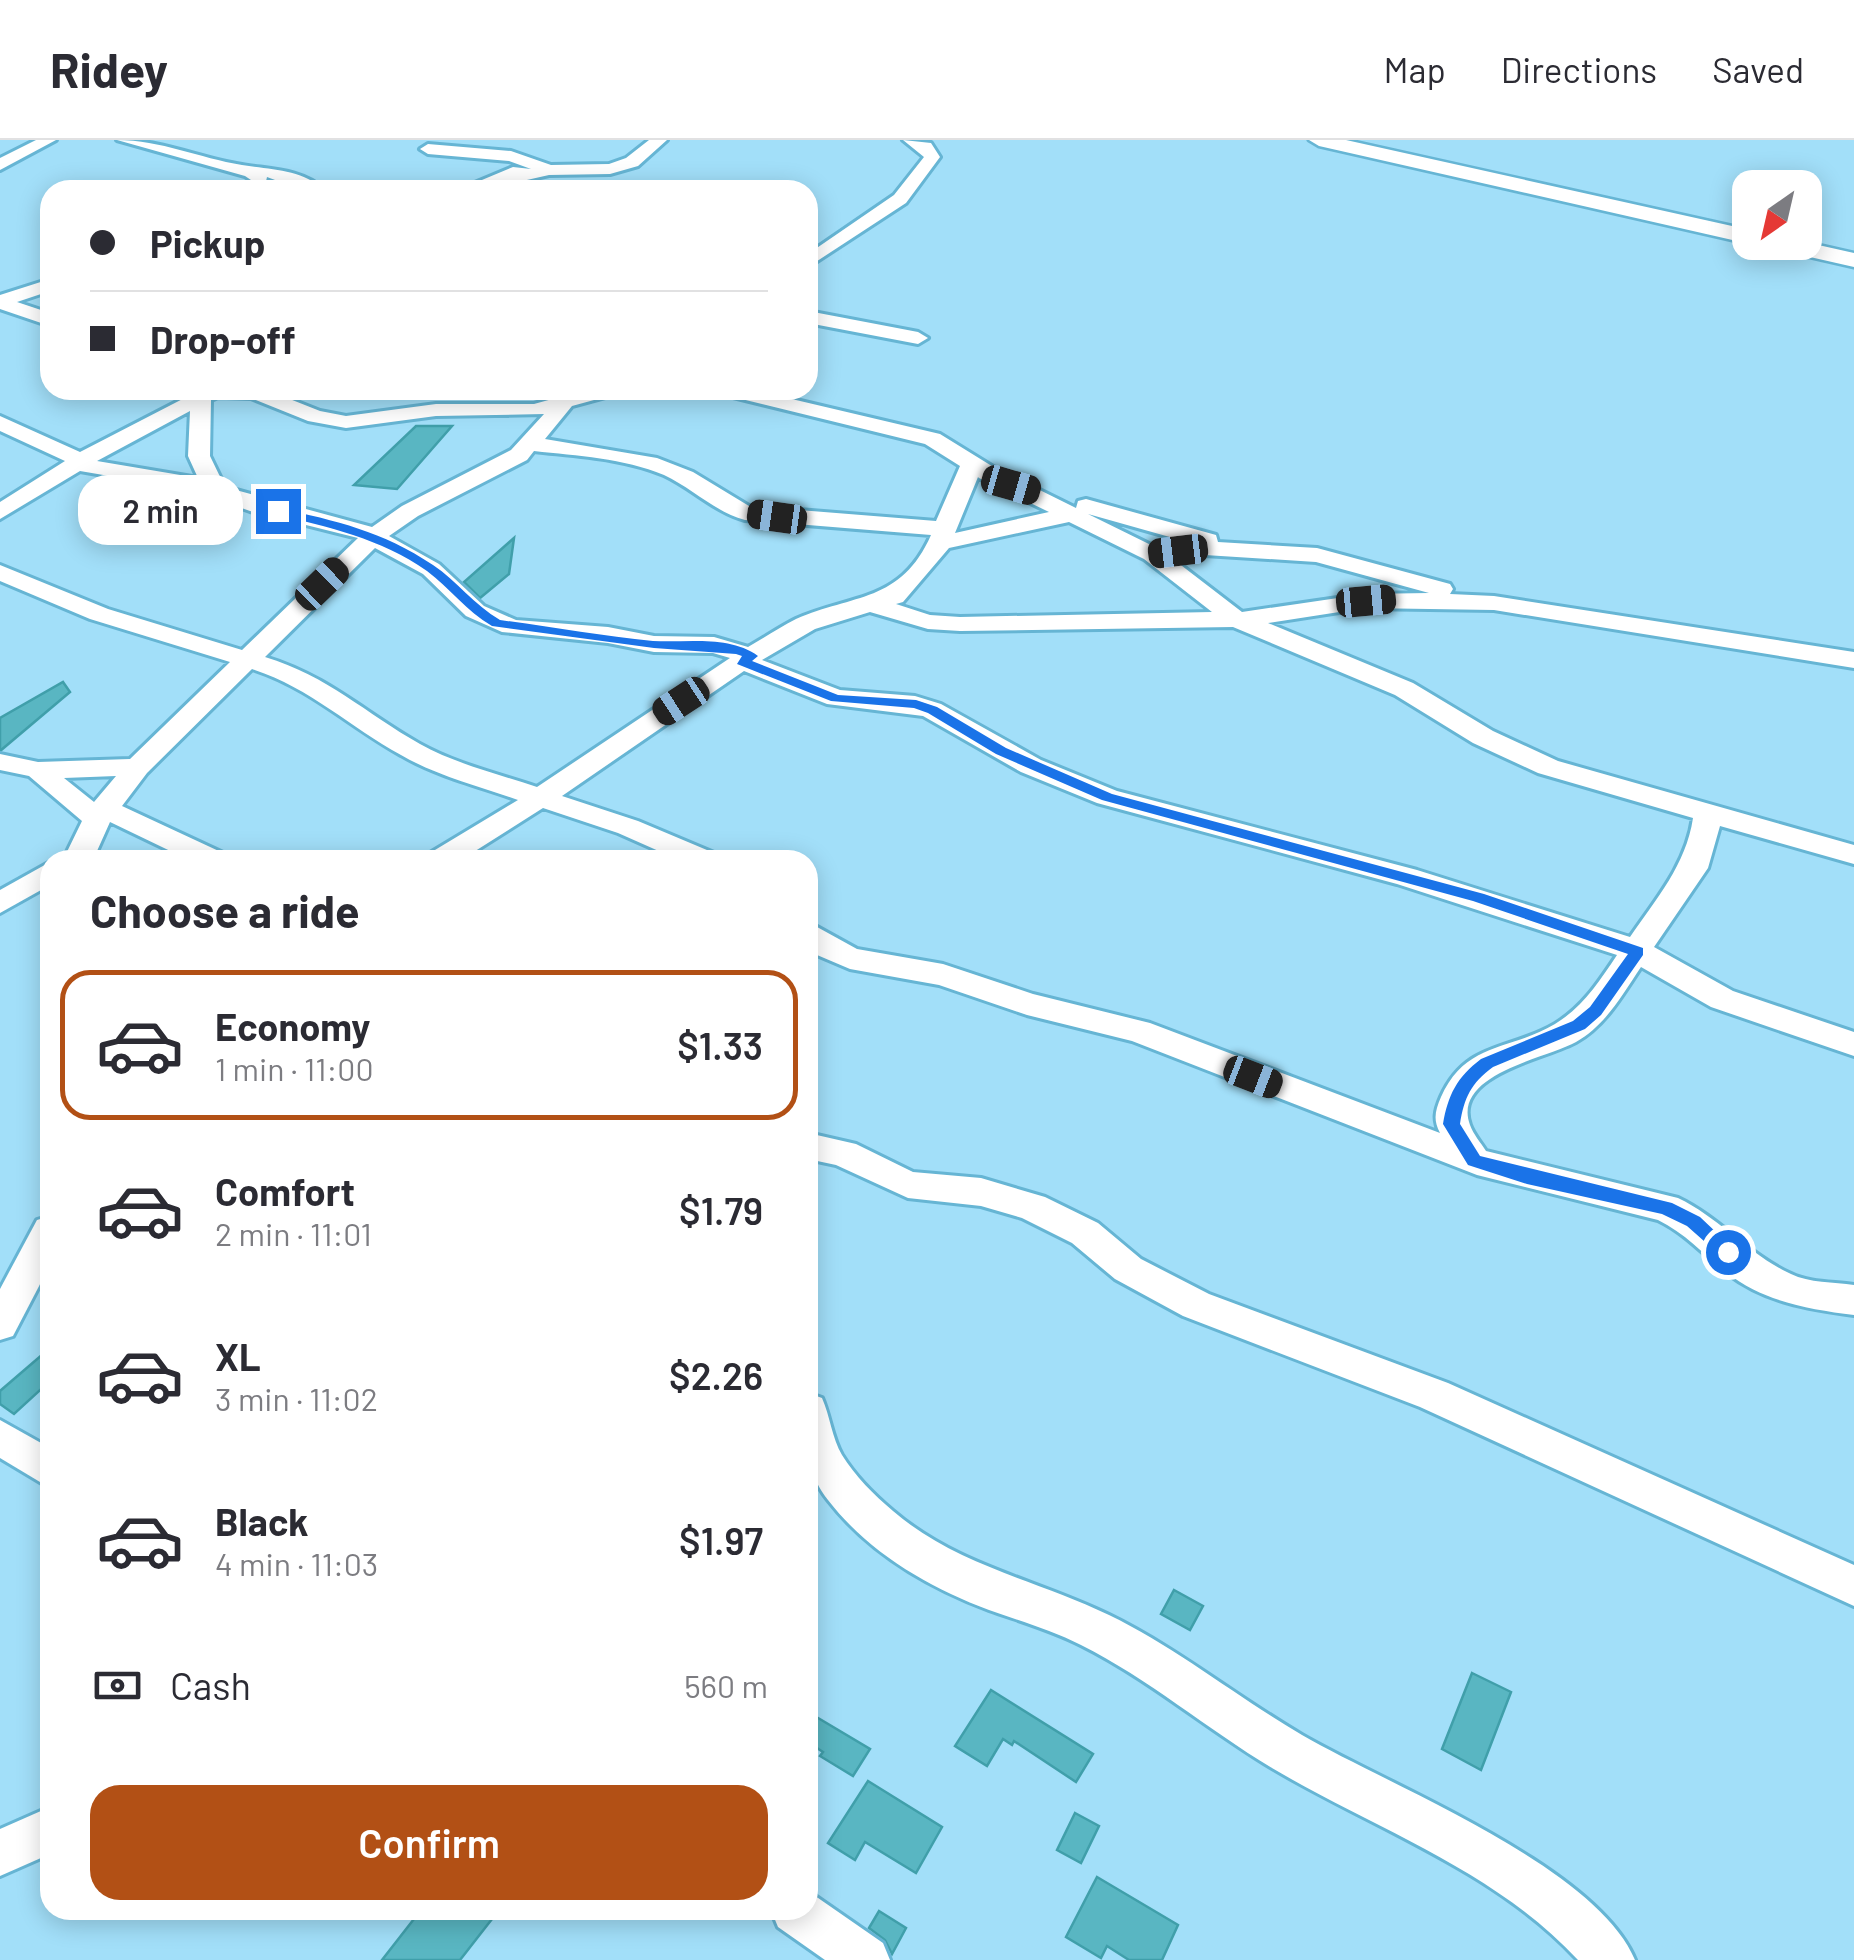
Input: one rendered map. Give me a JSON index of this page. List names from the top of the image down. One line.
{"north":"bottom left","page":{"header":"Ridey","nav":["Map","Directions","Saved"],"banner":["Pickup","Drop-off"],"bubble":"2 min","heading":"Choose a ride","list":[{"name":"Economy","note":"1 min · 11:00","value":"$1.33"},{"name":"Comfort","note":"2 min · 11:01","value":"$1.79"},{"name":"XL","note":"3 min · 11:02","value":"$2.26"},{"name":"Black","note":"4 min · 11:03","value":"$1.97"}],"pay":["Cash","560 m"],"buttons":"Confirm"}}
